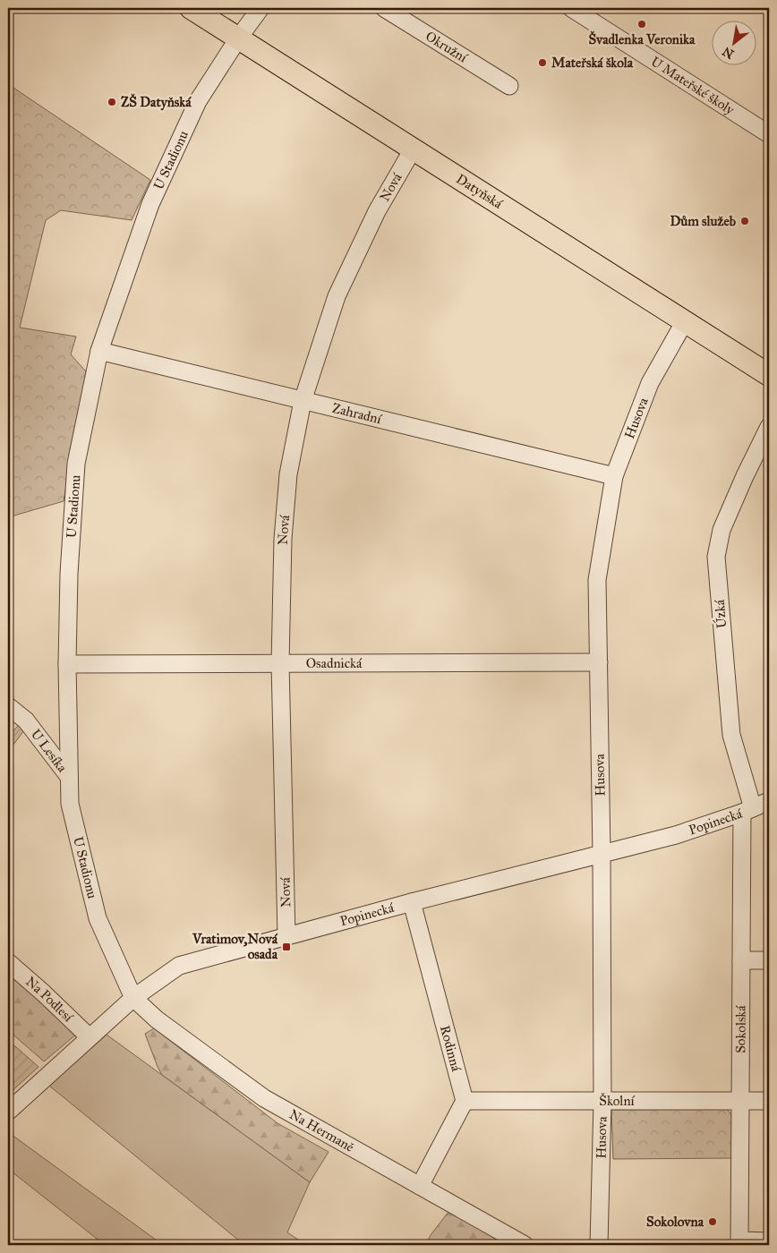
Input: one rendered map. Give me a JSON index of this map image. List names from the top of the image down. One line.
{"streets":{"main road":["Datyňská"],"street":["Okružní","U Mateřské školy","U Stadionu","Nová","Zahradní","Husova","Úzká","Osadnická","U Lesíka","Popinecká","Na Podlesí","Sokolská","Rodinná","Školní","Na Hermaně"]},"crossings":[["U Stadionu","Datyňská"],["U Stadionu","Zahradní"],["U Stadionu","Osadnická"],["U Stadionu","U Lesíka"],["U Stadionu","Popinecká"],["U Stadionu","Na Hermaně"],["Nová","Datyňská"],["Nová","Zahradní"],["Nová","Osadnická"],["Nová","Popinecká"],["Datyňská","Husova"],["Zahradní","Husova"],["Husova","Osadnická"],["Husova","Popinecká"],["Husova","Školní"],["Úzká","Popinecká"],["Úzká","Sokolská"],["Popinecká","Na Podlesí"],["Popinecká","Sokolská"],["Popinecká","Rodinná"],["Popinecká","Na Hermaně"],["Sokolská","Školní"],["Rodinná","Školní"]],"places":{"other":["Švadlenka Veronika","Mateřská škola","ZŠ Datyňská","Dům služeb","Sokolovna"],"transit":["Vratimov,Nová osada"]},"north":"bottom left"}
